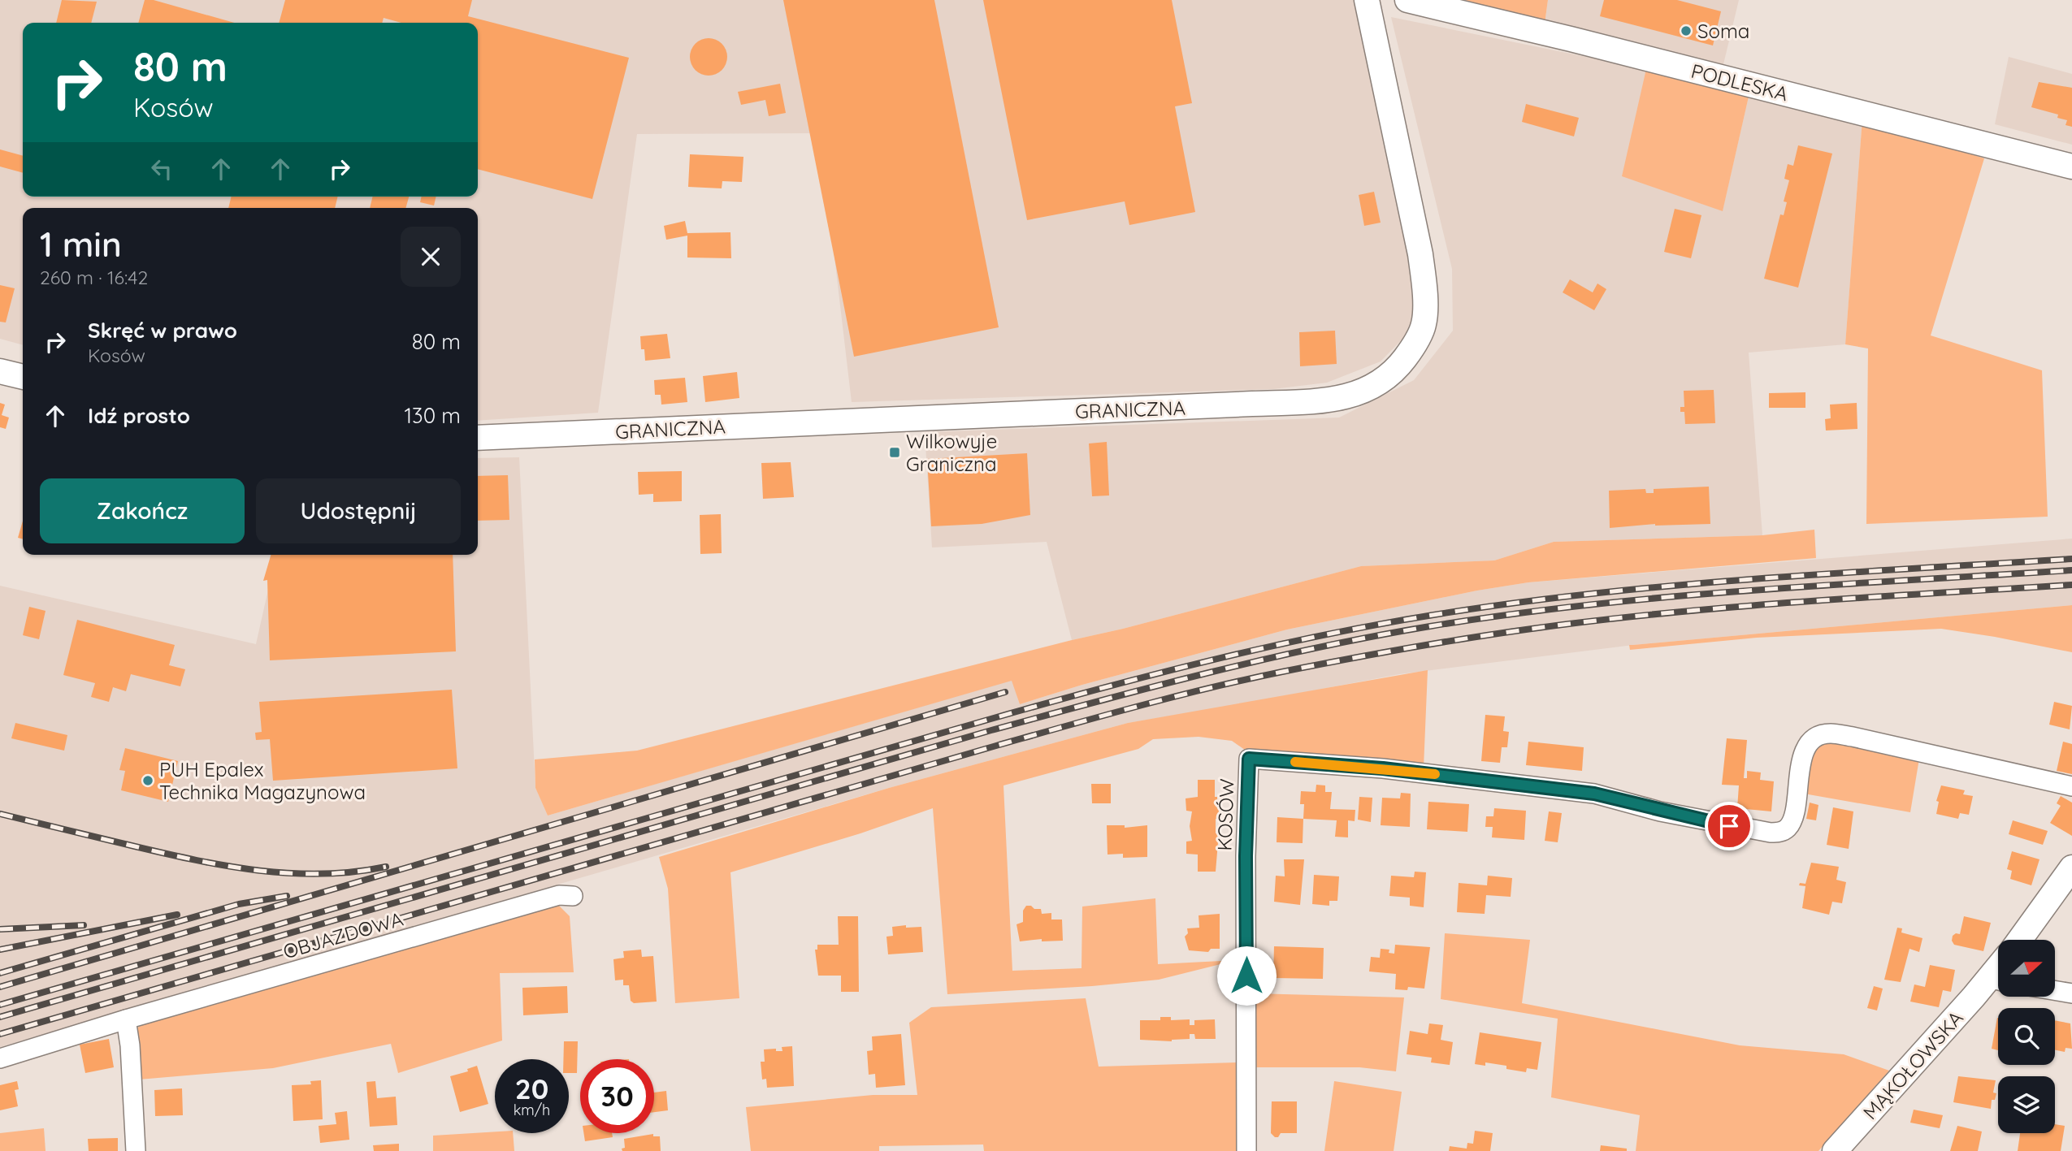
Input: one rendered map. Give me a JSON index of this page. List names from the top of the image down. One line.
{"streets":{"street":["PODLESKA","GRANICZNA","KOSÓW","OBJAZDOWA","MĄKOŁOWSKA"]},"places":{"other":["Soma","PUH Epalex Technika Magazynowa"],"transit":["Wilkowyje Graniczna"]},"north":"right","page":{"turn":["80 m","Kosów"],"heading":["1 min","260 m · 16:42"],"list":[{"name":"Skręć w prawo","note":"Kosów","value":"80 m"},{"name":"Idź prosto","value":"130 m"}],"buttons":["Zakończ","Udostępnij"],"speed":"20 km/h","limit":"30"}}
